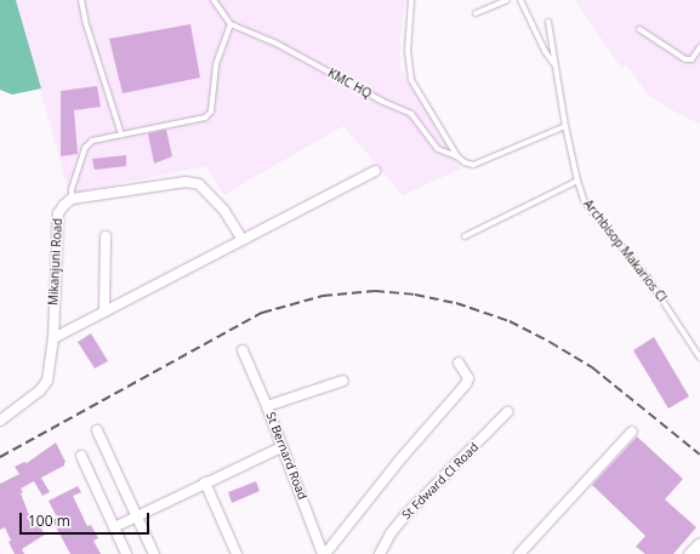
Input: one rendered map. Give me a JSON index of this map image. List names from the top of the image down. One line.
{"streets":{"street":["Mikanjuni Road","St Bernard Road","St Fdward Cl Road"],"lane":["KMC HQ","Archbisop Makarios Cl"]},"crossings":[["KMC HQ","Archbisop Makarios Cl"]],"scale_bar":"100 m"}
